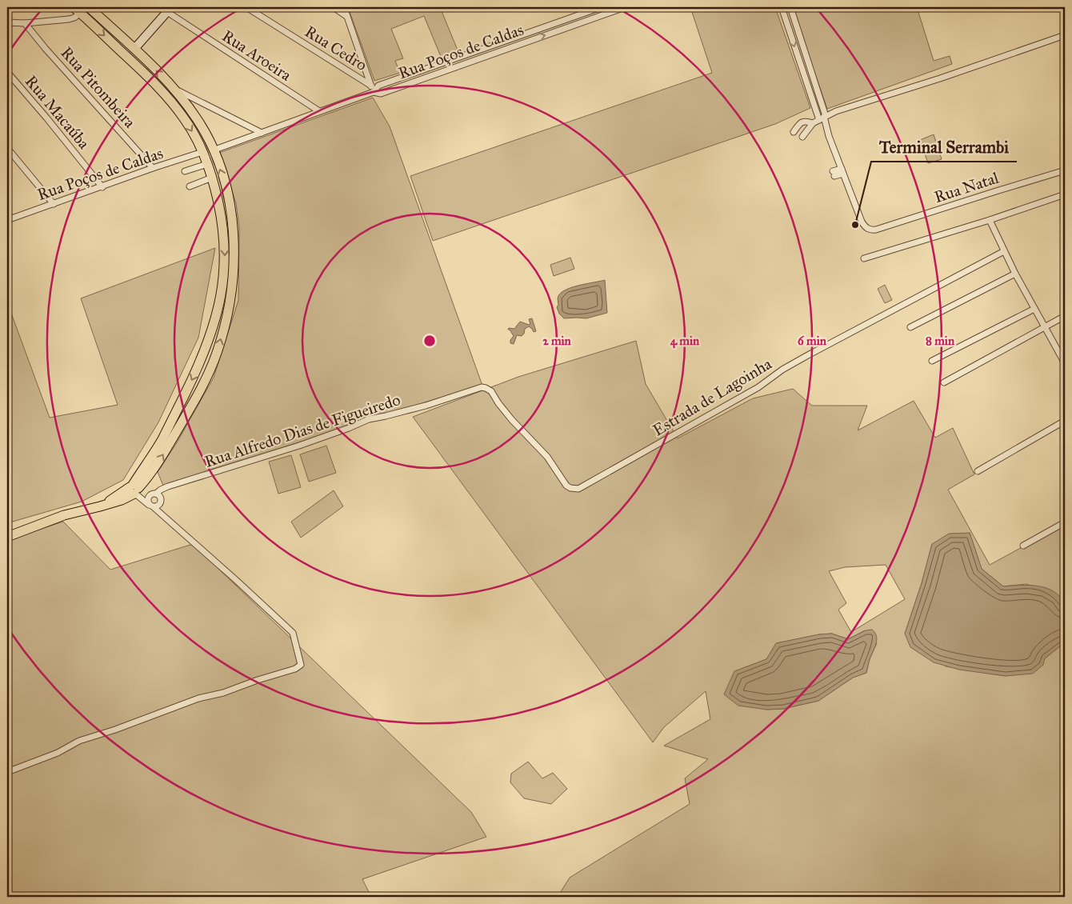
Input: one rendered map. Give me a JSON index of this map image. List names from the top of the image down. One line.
{"streets":{"street":["Rua Cedro","Rua Poços de Caldas","Rua Aroeira","Rua Pitombeira","Rua Macaúba","Rua Natal","Estrada de Lagoinha","Rua Alfredo Dias de Figueiredo"]},"crossings":[["Rua Poços de Caldas","Rua Aroeira"],["Rua Poços de Caldas","Rua Pitombeira"],["Rua Poços de Caldas","Rua Macaúba"],["Estrada de Lagoinha","Rua Alfredo Dias de Figueiredo"]],"places":["Terminal Serrambi"],"rings":["2 min","4 min","6 min","8 min"]}
